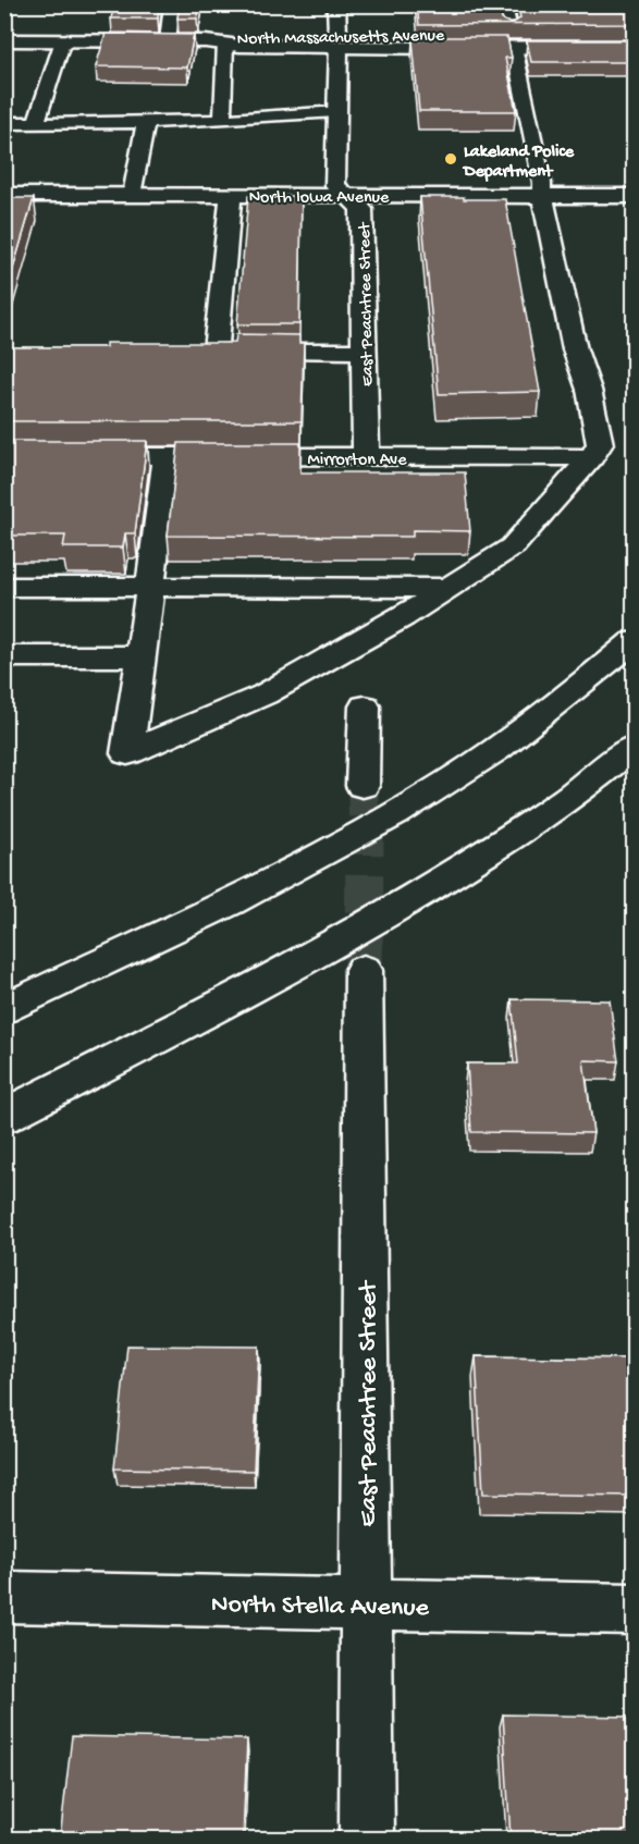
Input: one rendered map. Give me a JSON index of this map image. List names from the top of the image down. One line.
{"streets":{"street":["North Massachusetts Avenue","North Iowa Avenue","East Peachtree Street","Mirrorton Ave","North Stella Avenue"]},"crossings":[["North Massachusetts Avenue","East Peachtree Street"],["North Iowa Avenue","East Peachtree Street"],["East Peachtree Street","Mirrorton Ave"],["East Peachtree Street","North Stella Avenue"]],"places":["Lakeland Police Department"]}
